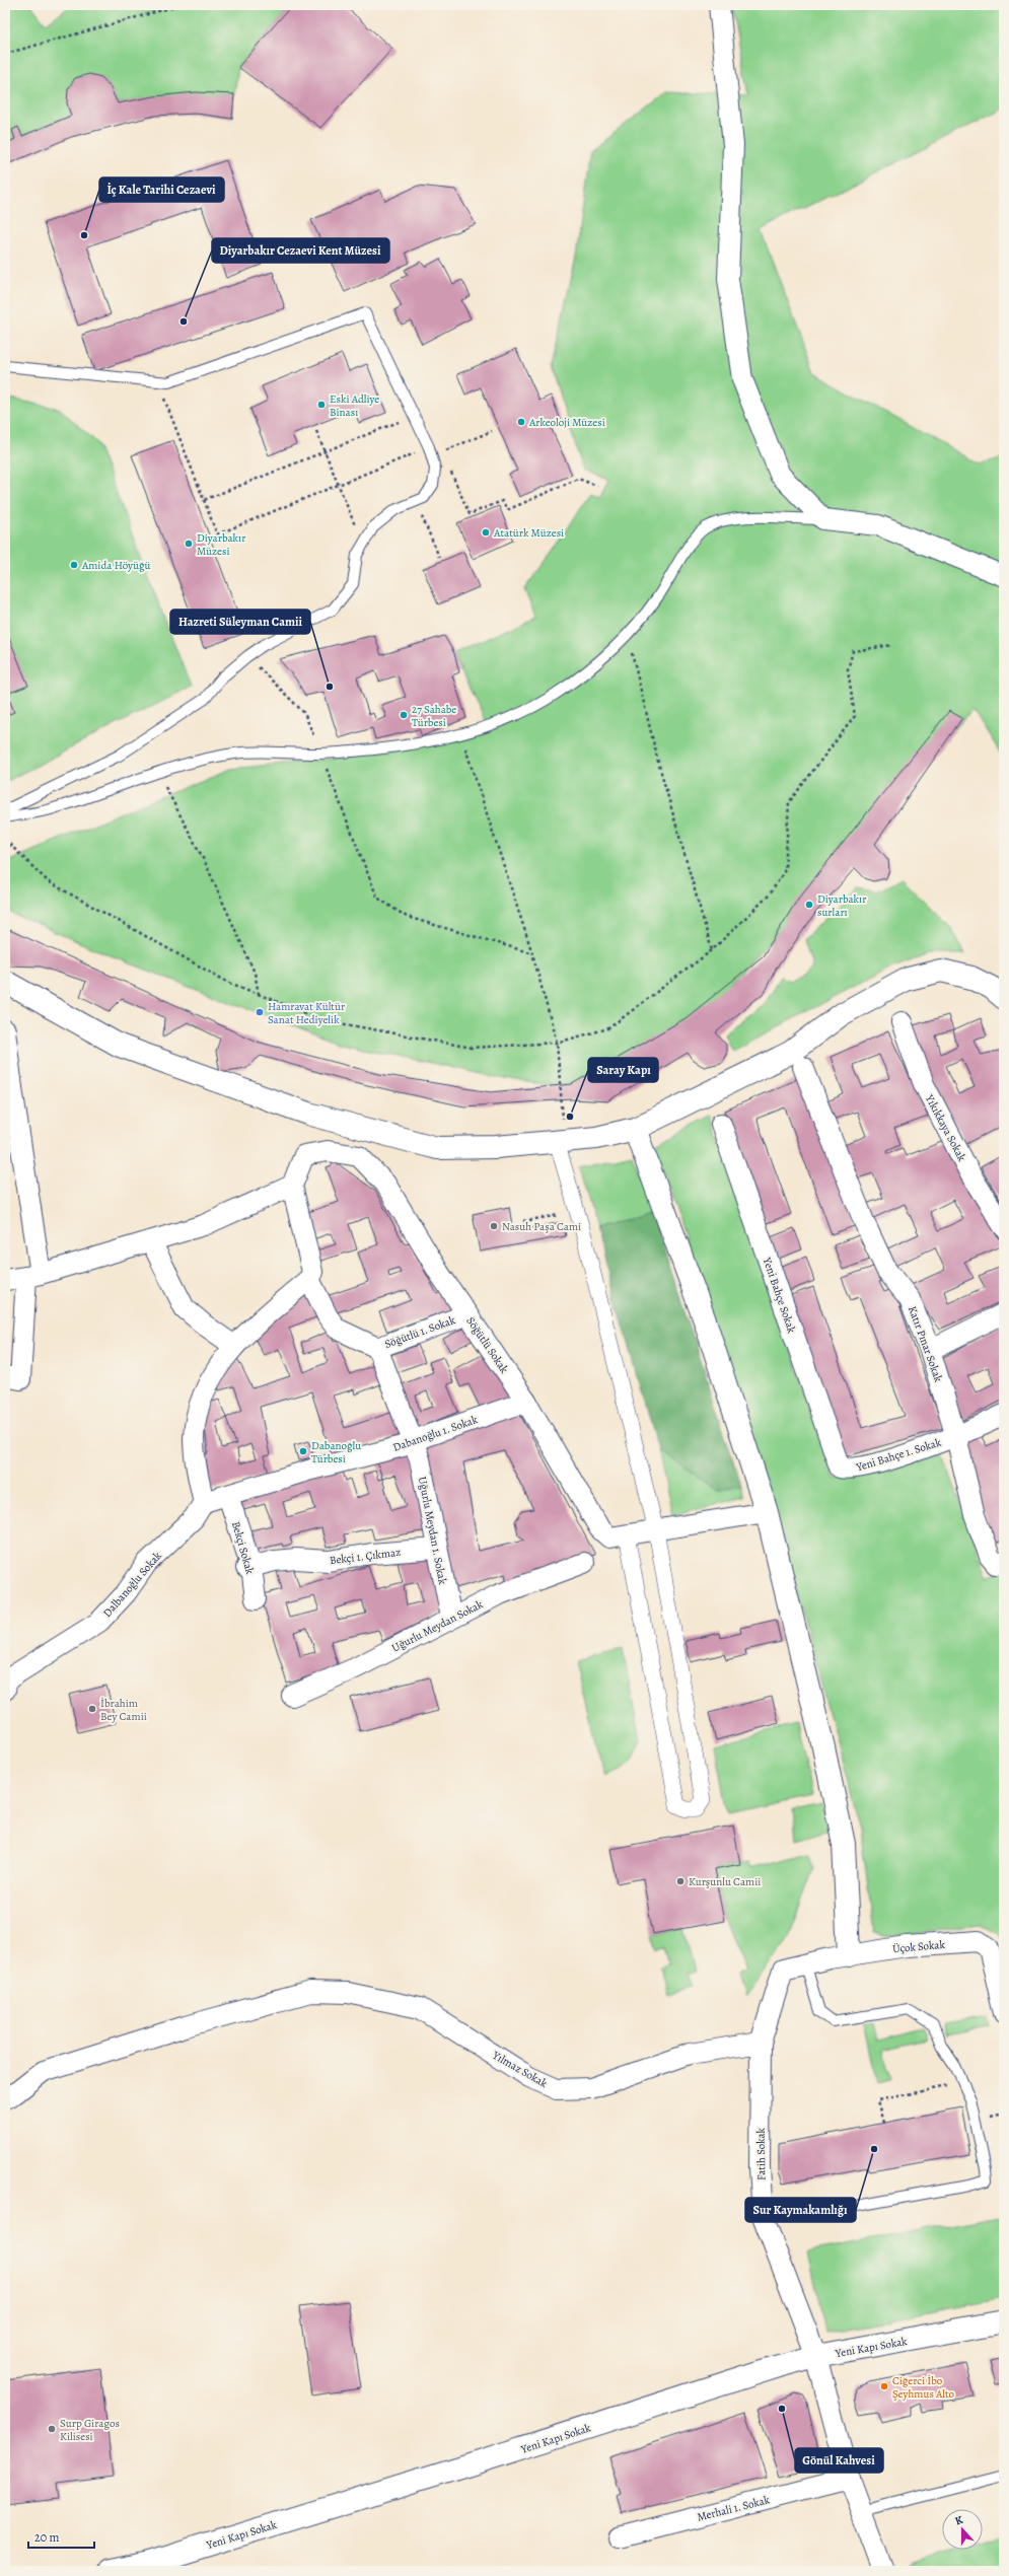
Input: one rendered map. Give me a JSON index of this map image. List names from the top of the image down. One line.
{"streets":{"street":["Yıkıkkaya Sokak","Yeni Bahçe Sokak","Söğütlü 1. Sokak","Katır Pınar Sokak","Söğütlü Sokak","Dabanoğlu 1. Sokak","Yeni Bahçe 1. Sokak","Uğurlu Meydan 1. Sokak","Bekçi Sokak","Bekçi 1. Çıkmaz","Dalbanoğlu Sokak","Uğurlu Meydan Sokak","Üçok Sokak","Yılmaz Sokak","Fatih Sokak","Yeni Kapı Sokak","Merhali 1. Sokak"]},"crossings":[["Yeni Bahçe Sokak","Yeni Bahçe 1. Sokak"],["Söğütlü 1. Sokak","Söğütlü Sokak"],["Söğütlü 1. Sokak","Dabanoğlu 1. Sokak"],["Söğütlü 1. Sokak","Uğurlu Meydan 1. Sokak"],["Katır Pınar Sokak","Yeni Bahçe 1. Sokak"],["Söğütlü Sokak","Dabanoğlu 1. Sokak"],["Dabanoğlu 1. Sokak","Uğurlu Meydan 1. Sokak"],["Dabanoğlu 1. Sokak","Bekçi Sokak"],["Dabanoğlu 1. Sokak","Dalbanoğlu Sokak"],["Uğurlu Meydan 1. Sokak","Bekçi 1. Çıkmaz"],["Uğurlu Meydan 1. Sokak","Uğurlu Meydan Sokak"],["Bekçi Sokak","Bekçi 1. Çıkmaz"],["Üçok Sokak","Fatih Sokak"],["Yılmaz Sokak","Fatih Sokak"],["Fatih Sokak","Yeni Kapı Sokak"],["Fatih Sokak","Merhali 1. Sokak"]],"places":["İç Kale Tarihi Cezaevi","Diyarbakır Cezaevi Kent Müzesi","Eski Adliye Binası","Arkeoloji Müzesi","Atatürk Müzesi","Diyarbakır Müzesi","Amida Höyüğü","Hazreti Süleyman Camii","27 Sahabe Türbesi","Diyarbakır surları","Hamravat Kültür Sanat Hediyelik","Saray Kapı","Nasuh Paşa Cami","Dabanoğlu Türbesi","İbrahim Bey Camii","Kurşunlu Camii","Sur Kaymakamlığı","Ciğerci İbo Şeyhmus Alto","Gönül Kahvesi","Surp Giragos Kilisesi"],"scale_bar":"20 m","north":"top"}
